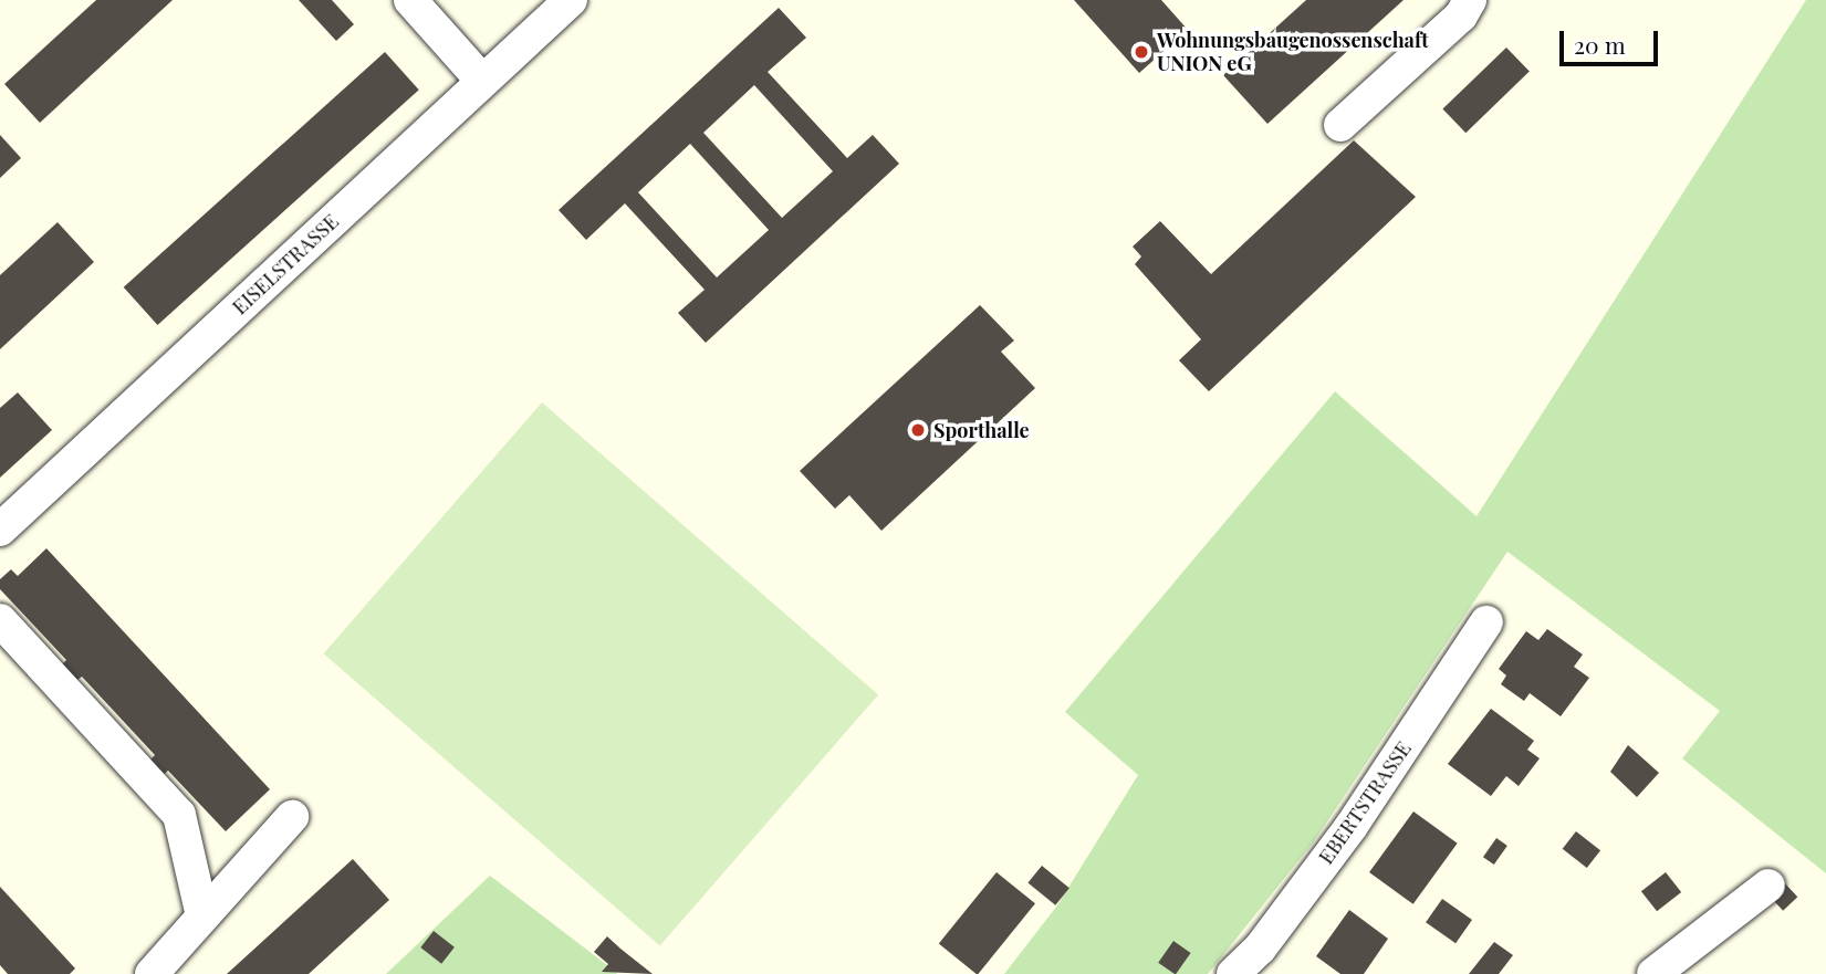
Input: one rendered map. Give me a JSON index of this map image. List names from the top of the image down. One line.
{"streets":{"street":["EISELSTRASSE","EBERTSTRASSE"]},"places":["Wohnungsbaugenossenschaft UNION eG","Sporthalle"],"scale_bar":"20 m"}
